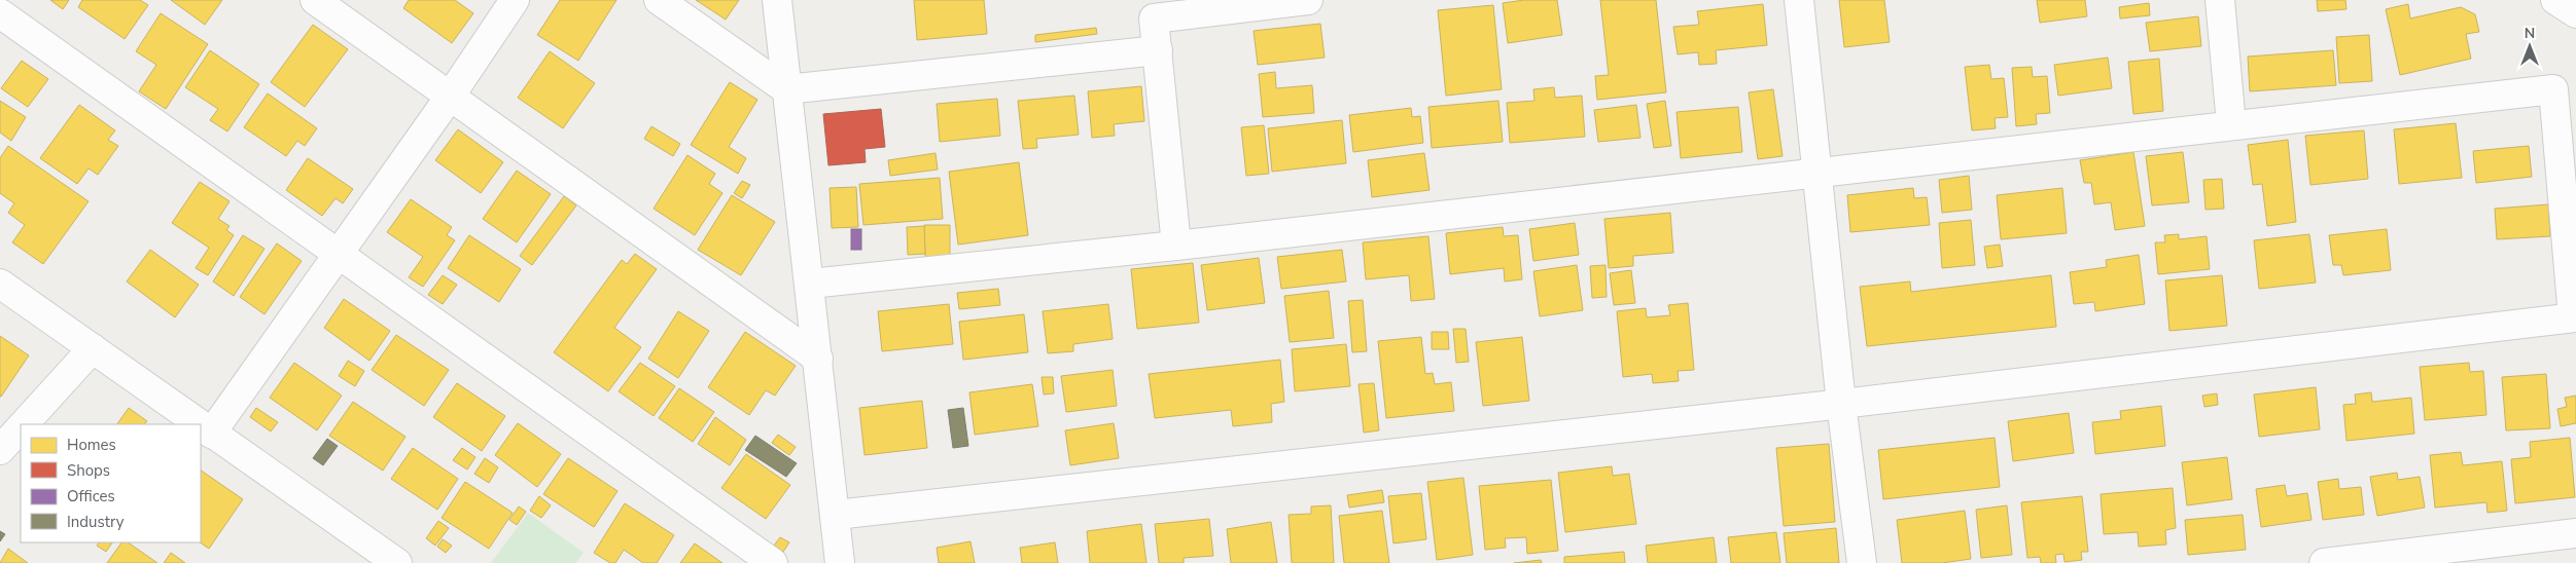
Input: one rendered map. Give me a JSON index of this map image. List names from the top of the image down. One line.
{"legend":["Homes","Shops","Offices","Industry"],"north":"top"}
